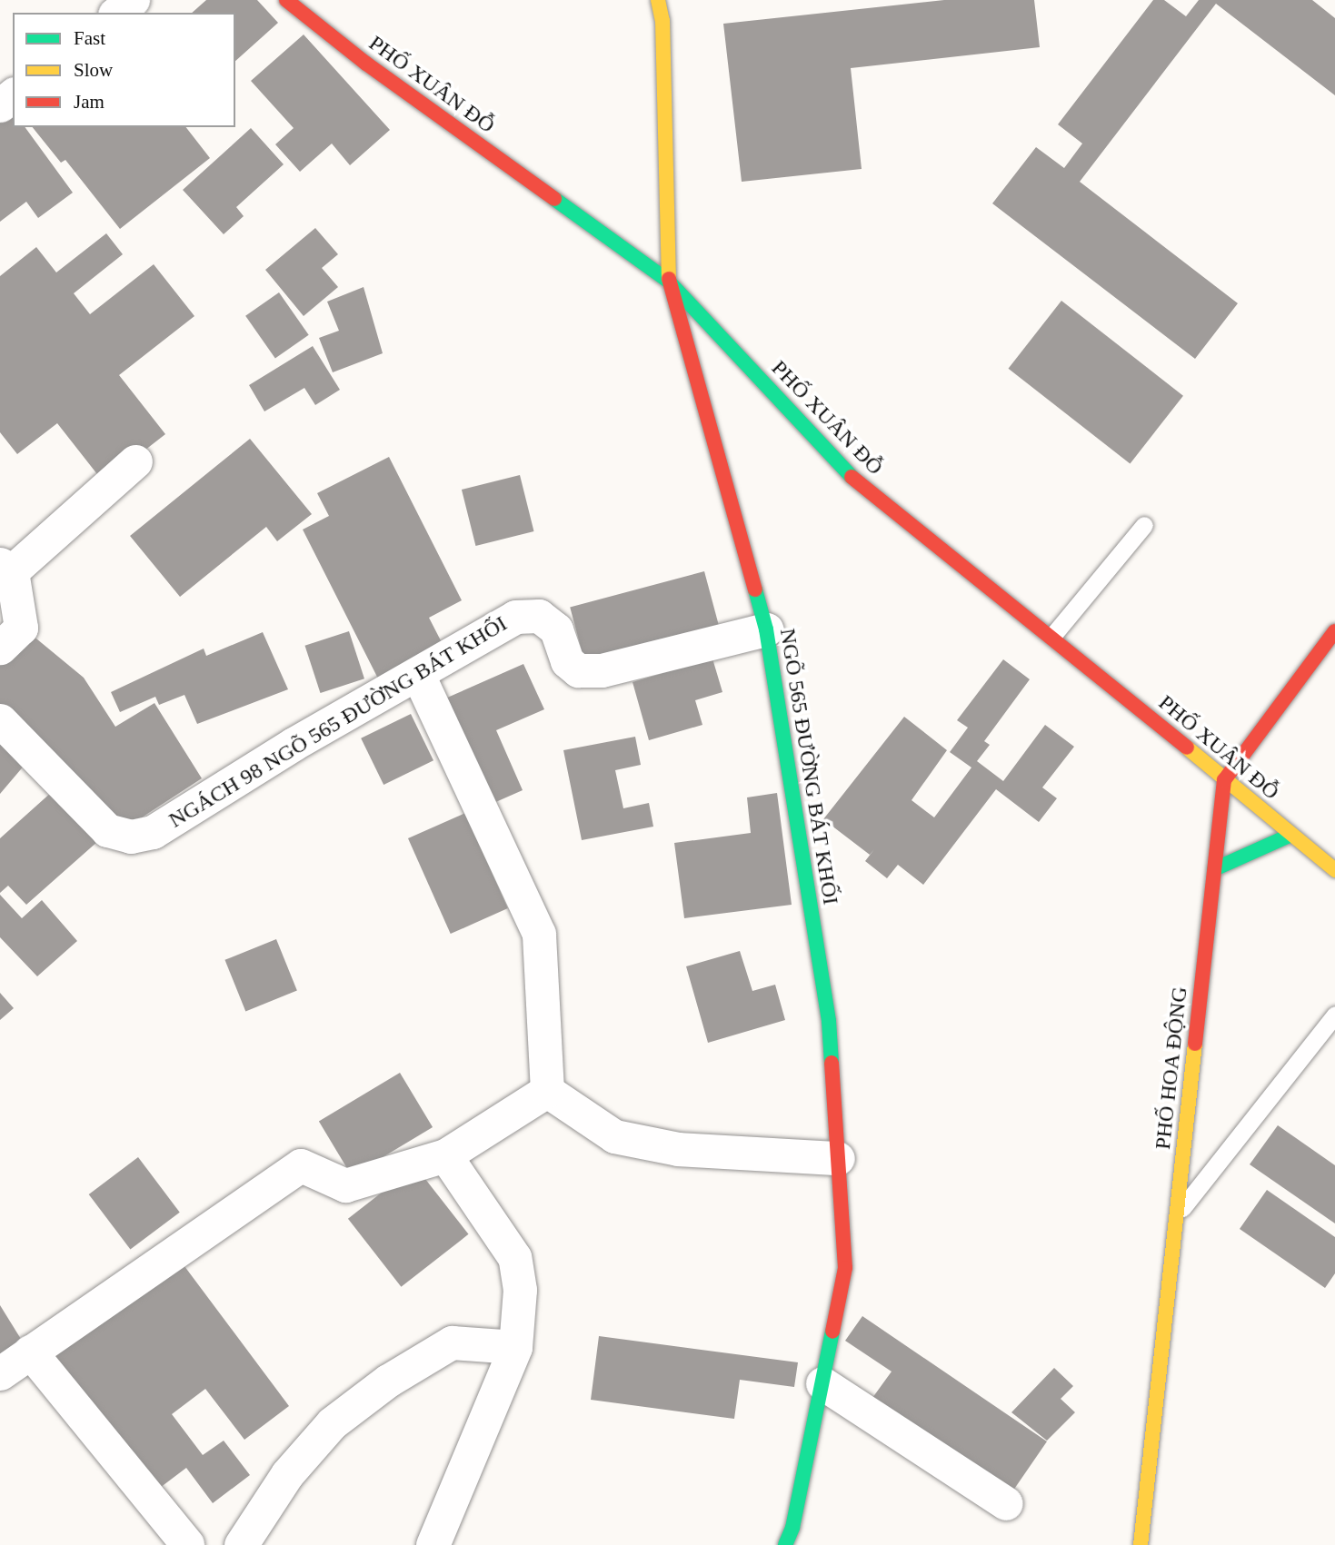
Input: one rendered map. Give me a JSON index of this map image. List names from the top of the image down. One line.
{"streets":{"street":["PHỐ XUÂN ĐỖ","NGÁCH 98 NGÕ 565 ĐƯỜNG BÁT KHỐI","NGÕ 565 ĐƯỜNG BÁT KHỐI","PHỐ HOA ĐỘNG"]},"crossings":[["PHỐ XUÂN ĐỖ","NGÕ 565 ĐƯỜNG BÁT KHỐI"],["PHỐ XUÂN ĐỖ","PHỐ HOA ĐỘNG"],["NGÁCH 98 NGÕ 565 ĐƯỜNG BÁT KHỐI","NGÕ 565 ĐƯỜNG BÁT KHỐI"]],"legend":["Fast","Slow","Jam"]}
